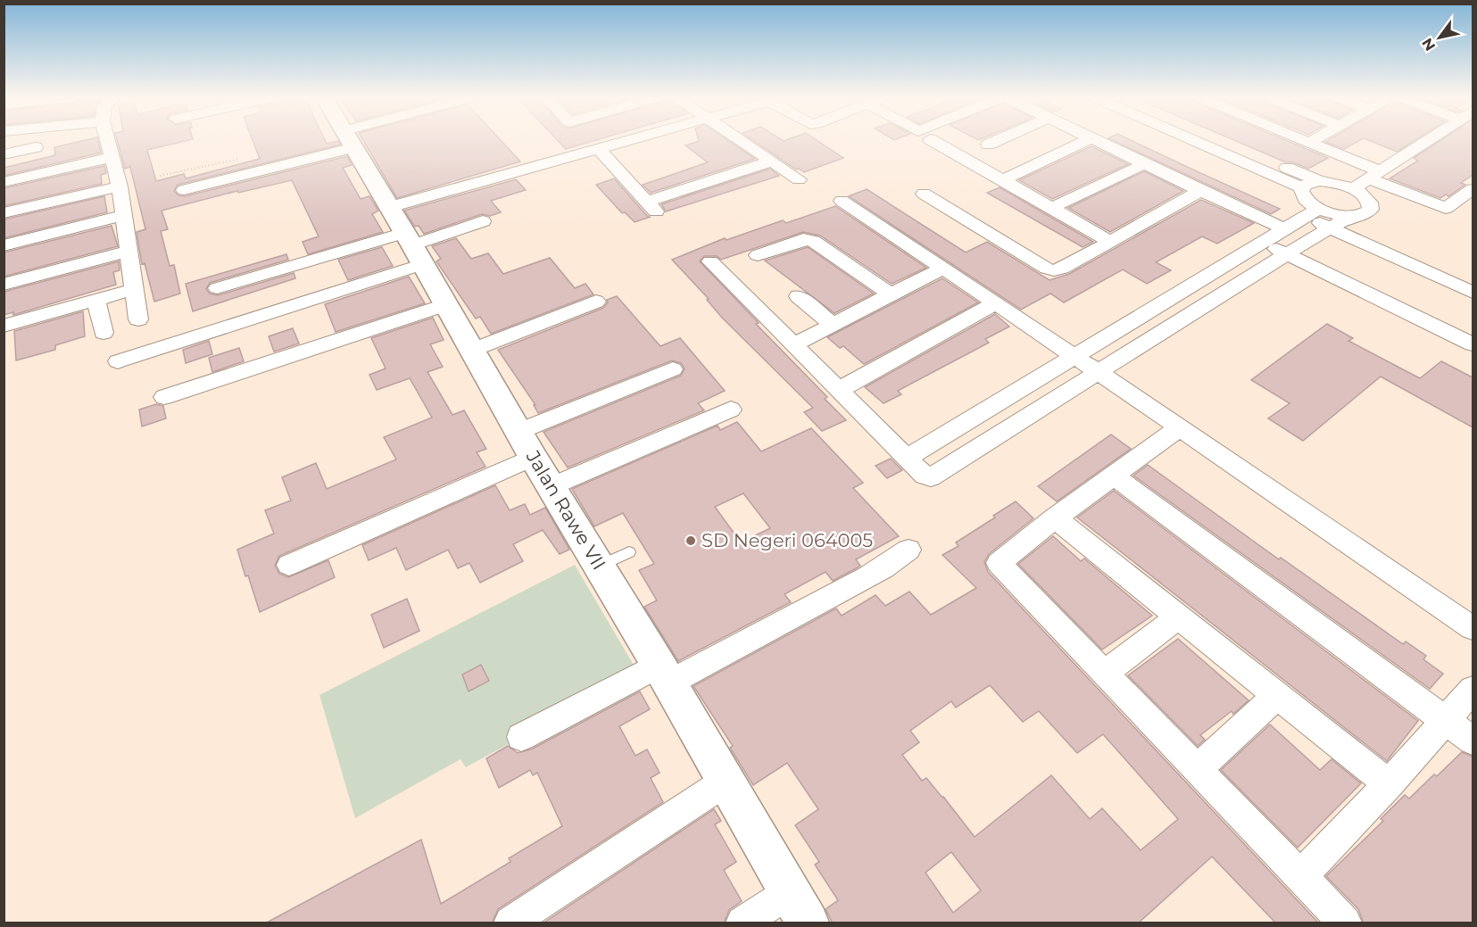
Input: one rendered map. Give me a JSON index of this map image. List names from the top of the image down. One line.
{"streets":{"main road":["Jalan Rawe VII"]},"places":["SD Negeri 064005"],"north":"bottom left"}
